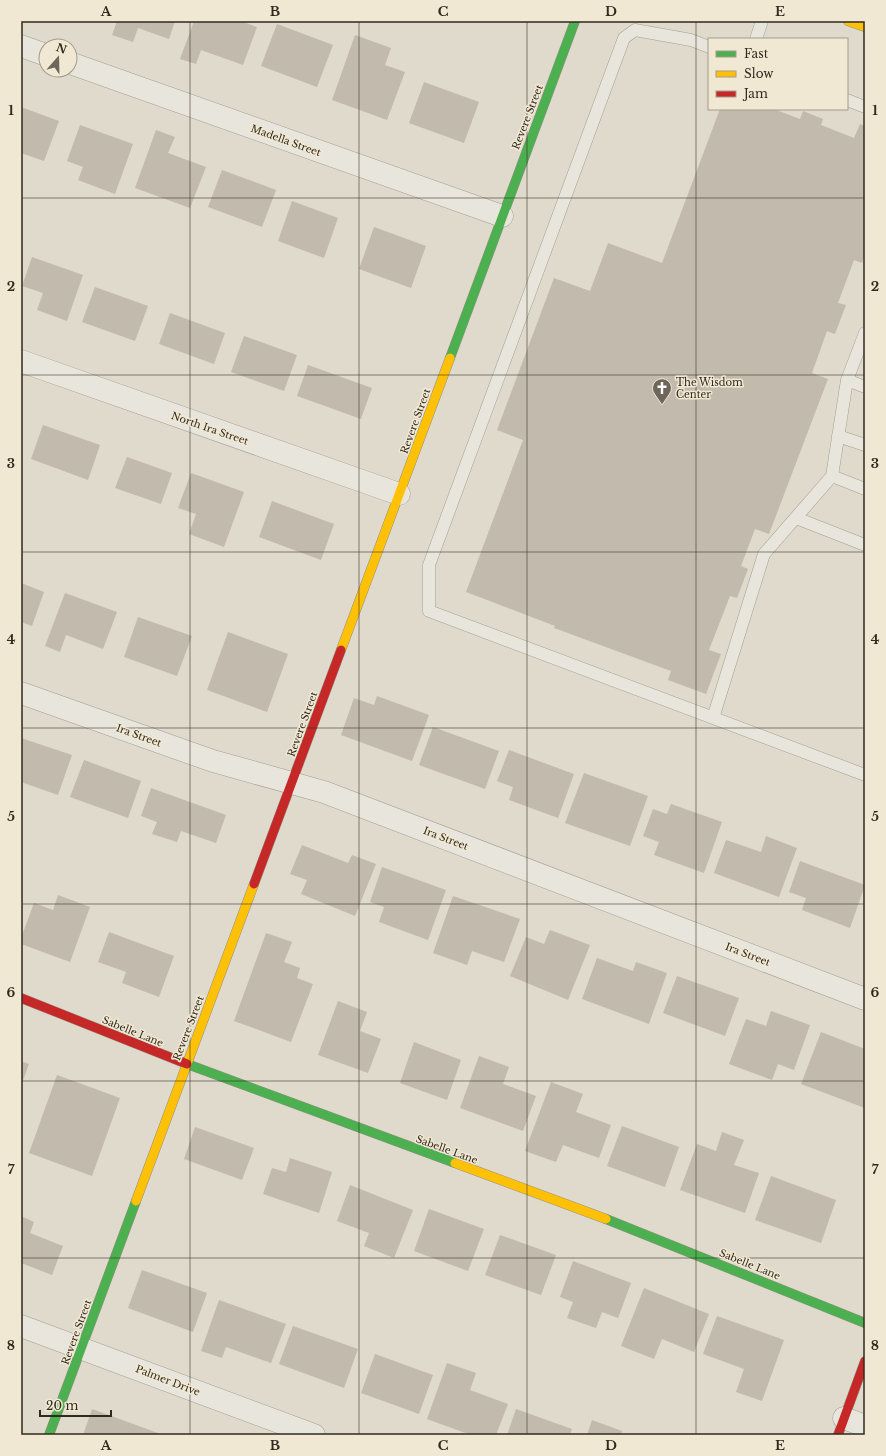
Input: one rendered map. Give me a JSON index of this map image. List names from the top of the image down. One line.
{"streets":{"street":["Revere Street","Madella Street","North Ira Street","Ira Street","Sabelle Lane","Palmer Drive"]},"crossings":[["Revere Street","Madella Street"],["Revere Street","North Ira Street"],["Revere Street","Ira Street"],["Revere Street","Sabelle Lane"],["Revere Street","Palmer Drive"]],"places":{"church":["The Wisdom Center"]},"legend":["Fast","Slow","Jam"],"scale_bar":"20 m","north":"top","grid":{"columns":["A","B","C","D","E"],"rows":["1","2","3","4","5","6","7","8"]}}
